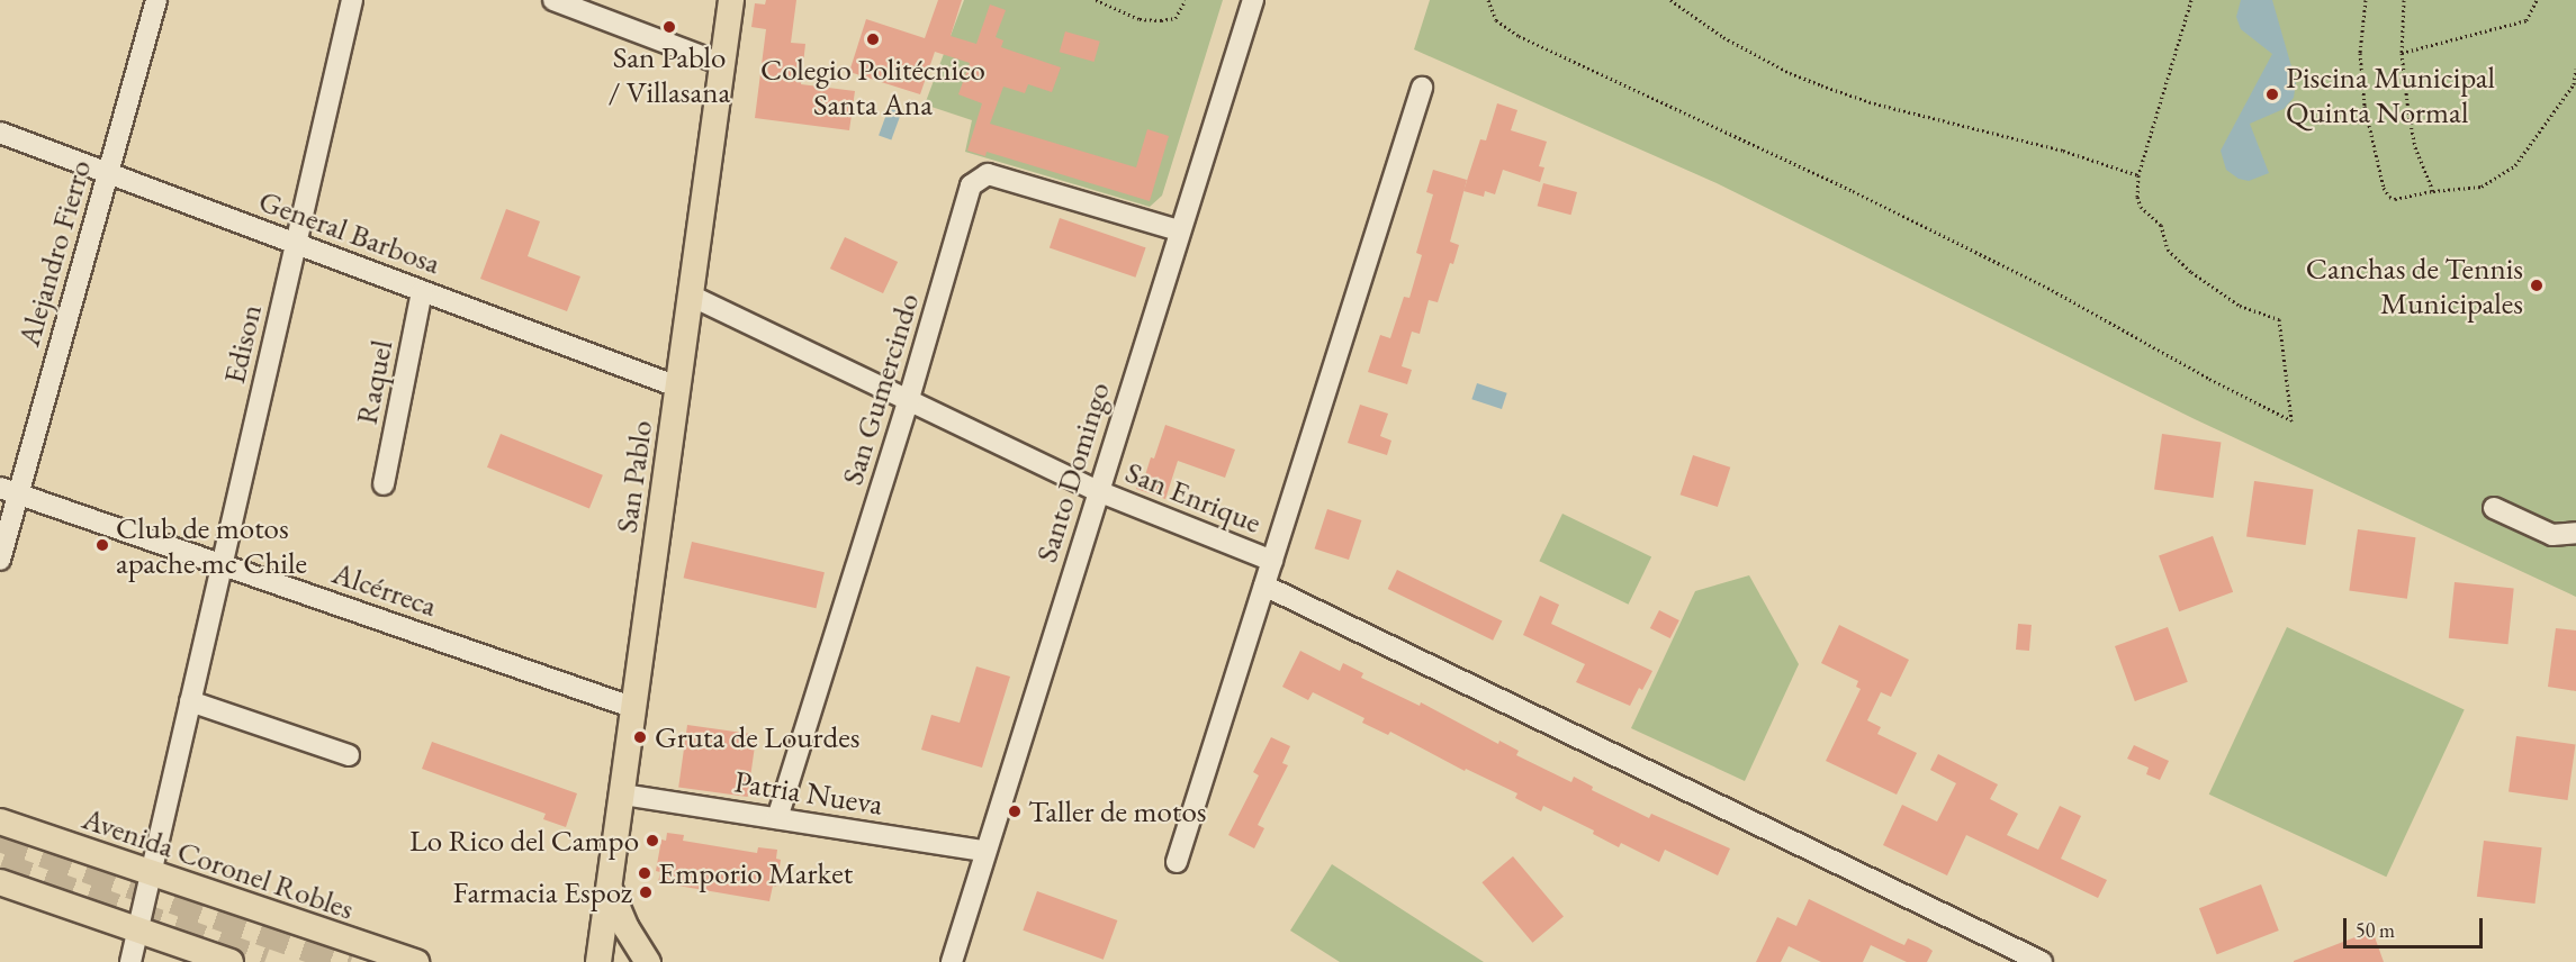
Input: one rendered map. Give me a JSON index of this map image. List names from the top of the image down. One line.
{"streets":{"main road":["San Pablo","Avenida Coronel Robles"],"street":["General Barbosa","Alejandro Fierro","Edison","Raquel","San Gumercindo","Santo Domingo","San Enrique","Alcérreca","Patria Nueva"]},"crossings":[["General Barbosa","Alejandro Fierro"],["General Barbosa","Edison"],["General Barbosa","Raquel"],["General Barbosa","San Pablo"],["Alejandro Fierro","Alcérreca"],["Edison","Alcérreca"],["Edison","Avenida Coronel Robles"],["San Gumercindo","Santo Domingo"],["San Gumercindo","San Enrique"],["San Gumercindo","Patria Nueva"],["Santo Domingo","San Enrique"],["Santo Domingo","Patria Nueva"],["San Pablo","San Enrique"],["San Pablo","Alcérreca"],["San Pablo","Patria Nueva"]],"places":["San Pablo / Villasana","Colegio Politécnico Santa Ana","Piscina Municipal Quinta Normal","Canchas de Tennis Municipales","Club de motos apache mc Chile","Gruta de Lourdes","Taller de motos","Lo Rico del Campo","Emporio Market","Farmacia Espoz"],"scale_bar":"50 m"}
